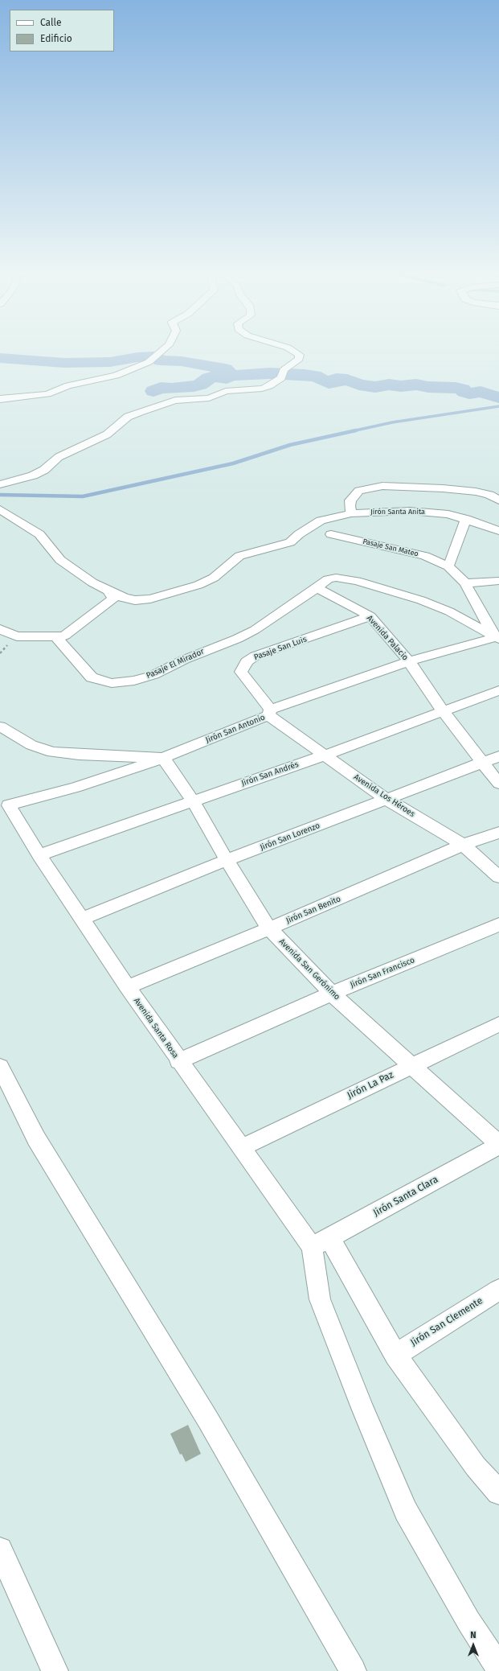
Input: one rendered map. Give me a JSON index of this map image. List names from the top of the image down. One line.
{"streets":{"street":["Jirón Santa Anita","Pasaje San Mateo","Avenida Palacio","Pasaje San Luis","Pasaje El Mirador","Jirón San Antonio","Jirón San Andrés","Avenida Los Héroes","Jirón San Lorenzo","Jirón San Benito","Avenida San Gerónimo","Jirón San Francisco","Avenida Santa Rosa","Jirón La Paz","Jirón Santa Clara","Jirón San Clemente"]},"crossings":[["Avenida Palacio","Pasaje San Luis"],["Avenida Palacio","Pasaje El Mirador"],["Avenida Palacio","Jirón San Antonio"],["Avenida Palacio","Jirón San Andrés"],["Avenida Palacio","Jirón San Lorenzo"],["Pasaje San Luis","Jirón San Antonio"],["Pasaje San Luis","Avenida Los Héroes"],["Jirón San Antonio","Avenida Los Héroes"],["Jirón San Antonio","Avenida San Gerónimo"],["Jirón San Antonio","Avenida Santa Rosa"],["Jirón San Andrés","Avenida Los Héroes"],["Jirón San Andrés","Avenida San Gerónimo"],["Jirón San Andrés","Avenida Santa Rosa"],["Avenida Los Héroes","Jirón San Lorenzo"],["Avenida Los Héroes","Jirón San Benito"],["Jirón San Lorenzo","Avenida San Gerónimo"],["Jirón San Lorenzo","Avenida Santa Rosa"],["Jirón San Benito","Avenida San Gerónimo"],["Jirón San Benito","Avenida Santa Rosa"],["Avenida San Gerónimo","Jirón San Francisco"],["Avenida San Gerónimo","Jirón La Paz"],["Avenida San Gerónimo","Jirón Santa Clara"],["Jirón San Francisco","Avenida Santa Rosa"],["Avenida Santa Rosa","Jirón La Paz"],["Avenida Santa Rosa","Jirón Santa Clara"],["Avenida Santa Rosa","Jirón San Clemente"]],"legend":["Calle","Edificio"],"north":"top"}
